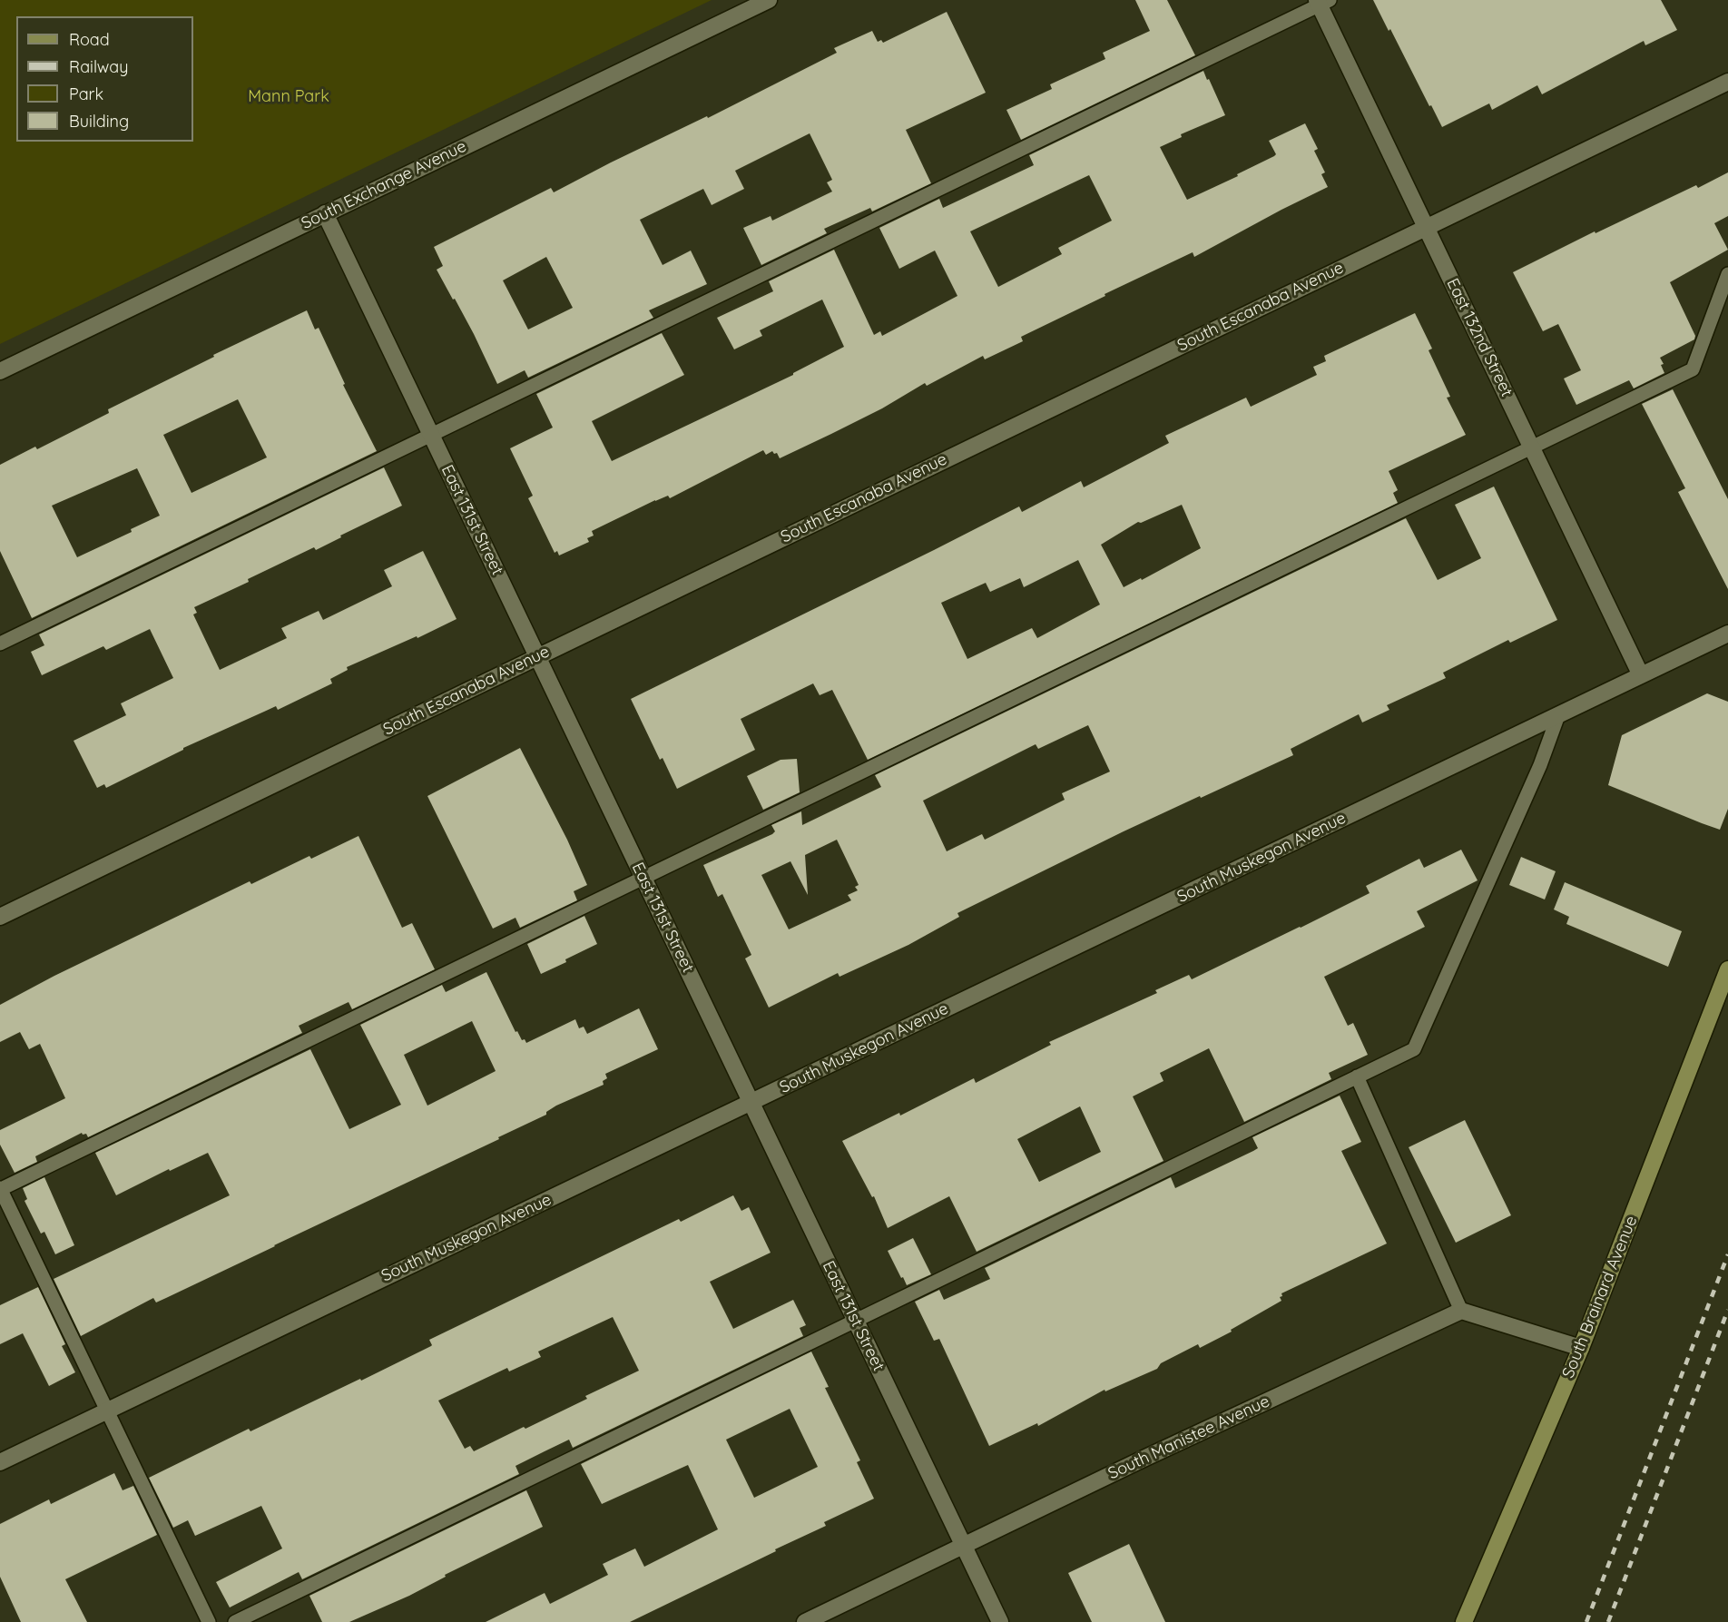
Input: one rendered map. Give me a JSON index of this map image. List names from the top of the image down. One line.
{"streets":{"main road":["South Brainard Avenue"],"street":["South Exchange Avenue","South Escanaba Avenue","East 132nd Street","East 131st Street","South Muskegon Avenue","South Manistee Avenue"]},"crossings":[["South Exchange Avenue","East 131st Street"],["South Escanaba Avenue","East 132nd Street"],["South Escanaba Avenue","East 131st Street"],["East 132nd Street","South Muskegon Avenue"],["East 131st Street","South Muskegon Avenue"],["East 131st Street","South Manistee Avenue"]],"parks":["Mann Park"],"legend":["Road","Railway","Park","Building"]}
